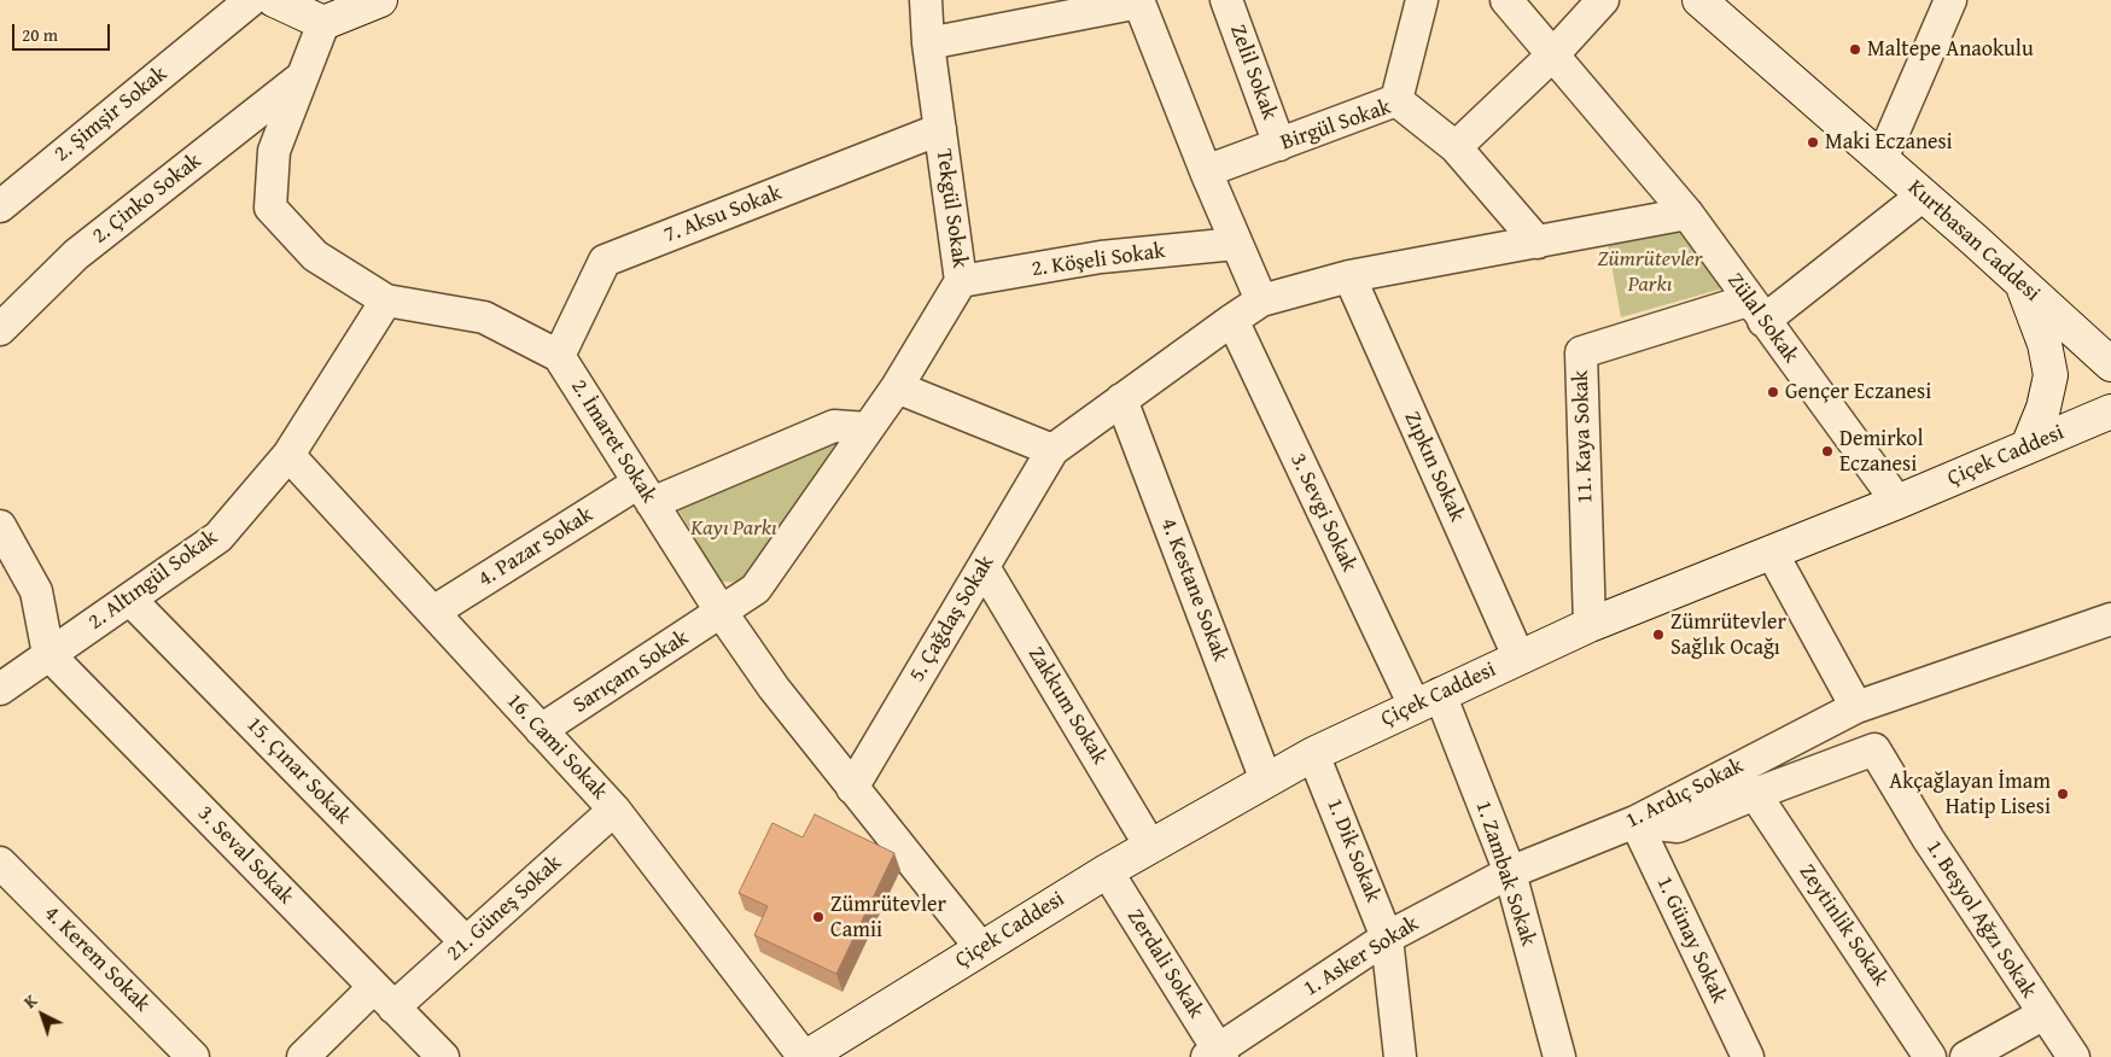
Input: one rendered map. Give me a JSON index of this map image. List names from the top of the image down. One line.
{"streets":{"main road":["Kurtbasan Caddesi","Çiçek Caddesi"],"street":["Zelil Sokak","2. Şimşir Sokak","Birgül Sokak","2. Çinko Sokak","Tekgül Sokak","7. Aksu Sokak","2. Köşeli Sokak","Zülal Sokak","11. Kaya Sokak","2. İmaret Sokak","Zıpkın Sokak","3. Sevgi Sokak","4. Pazar Sokak","2. Altıngül Sokak","4. Kestane Sokak","5. Çağdaş Sokak","Sarıçam Sokak","Zakkum Sokak","16. Cami Sokak","15. Çınar Sokak","1. Ardıç Sokak","1. Dik Sokak","3. Seval Sokak","1. Zambak Sokak","21. Güneş Sokak","1. Beşyol Ağzı Sokak","Zeytinlik Sokak","1. Günay Sokak","1. Asker Sokak","4. Kerem Sokak","Zerdali Sokak"]},"crossings":[["Zelil Sokak","Birgül Sokak"],["2. Çinko Sokak","2. İmaret Sokak"],["Tekgül Sokak","7. Aksu Sokak"],["Tekgül Sokak","2. Köşeli Sokak"],["Tekgül Sokak","2. İmaret Sokak"],["Tekgül Sokak","Sarıçam Sokak"],["7. Aksu Sokak","2. İmaret Sokak"],["Zülal Sokak","11. Kaya Sokak"],["Zülal Sokak","Çiçek Caddesi"],["11. Kaya Sokak","Çiçek Caddesi"],["2. İmaret Sokak","Çiçek Caddesi"],["2. İmaret Sokak","4. Pazar Sokak"],["2. İmaret Sokak","2. Altıngül Sokak"],["2. İmaret Sokak","5. Çağdaş Sokak"],["2. İmaret Sokak","Sarıçam Sokak"],["Çiçek Caddesi","Zıpkın Sokak"],["Çiçek Caddesi","3. Sevgi Sokak"],["Çiçek Caddesi","4. Kestane Sokak"],["Çiçek Caddesi","Zakkum Sokak"],["Çiçek Caddesi","16. Cami Sokak"],["Çiçek Caddesi","1. Dik Sokak"],["Çiçek Caddesi","1. Zambak Sokak"],["Çiçek Caddesi","Zerdali Sokak"],["3. Sevgi Sokak","5. Çağdaş Sokak"],["3. Sevgi Sokak","1. Zambak Sokak"],["4. Pazar Sokak","16. Cami Sokak"],["2. Altıngül Sokak","16. Cami Sokak"],["2. Altıngül Sokak","15. Çınar Sokak"],["2. Altıngül Sokak","3. Seval Sokak"],["4. Kestane Sokak","5. Çağdaş Sokak"],["5. Çağdaş Sokak","Zakkum Sokak"],["Sarıçam Sokak","16. Cami Sokak"],["16. Cami Sokak","21. Güneş Sokak"],["15. Çınar Sokak","21. Güneş Sokak"],["1. Ardıç Sokak","1. Zambak Sokak"],["1. Ardıç Sokak","1. Beşyol Ağzı Sokak"],["1. Ardıç Sokak","1. Günay Sokak"],["1. Ardıç Sokak","1. Asker Sokak"],["1. Dik Sokak","1. Asker Sokak"],["3. Seval Sokak","21. Güneş Sokak"],["1. Zambak Sokak","1. Asker Sokak"],["1. Beşyol Ağzı Sokak","Zeytinlik Sokak"],["1. Beşyol Ağzı Sokak","1. Günay Sokak"],["1. Asker Sokak","Zerdali Sokak"]],"parks":["Zümrütevler Parkı","Kayı Parkı"],"places":["Maltepe Anaokulu","Maki Eczanesi","Gençer Eczanesi","Demirkol Eczanesi","Zümrütevler Sağlık Ocağı","Akçağlayan İmam Hatip Lisesi","Zümrütevler Camii"],"scale_bar":"20 m","north":"top left"}
